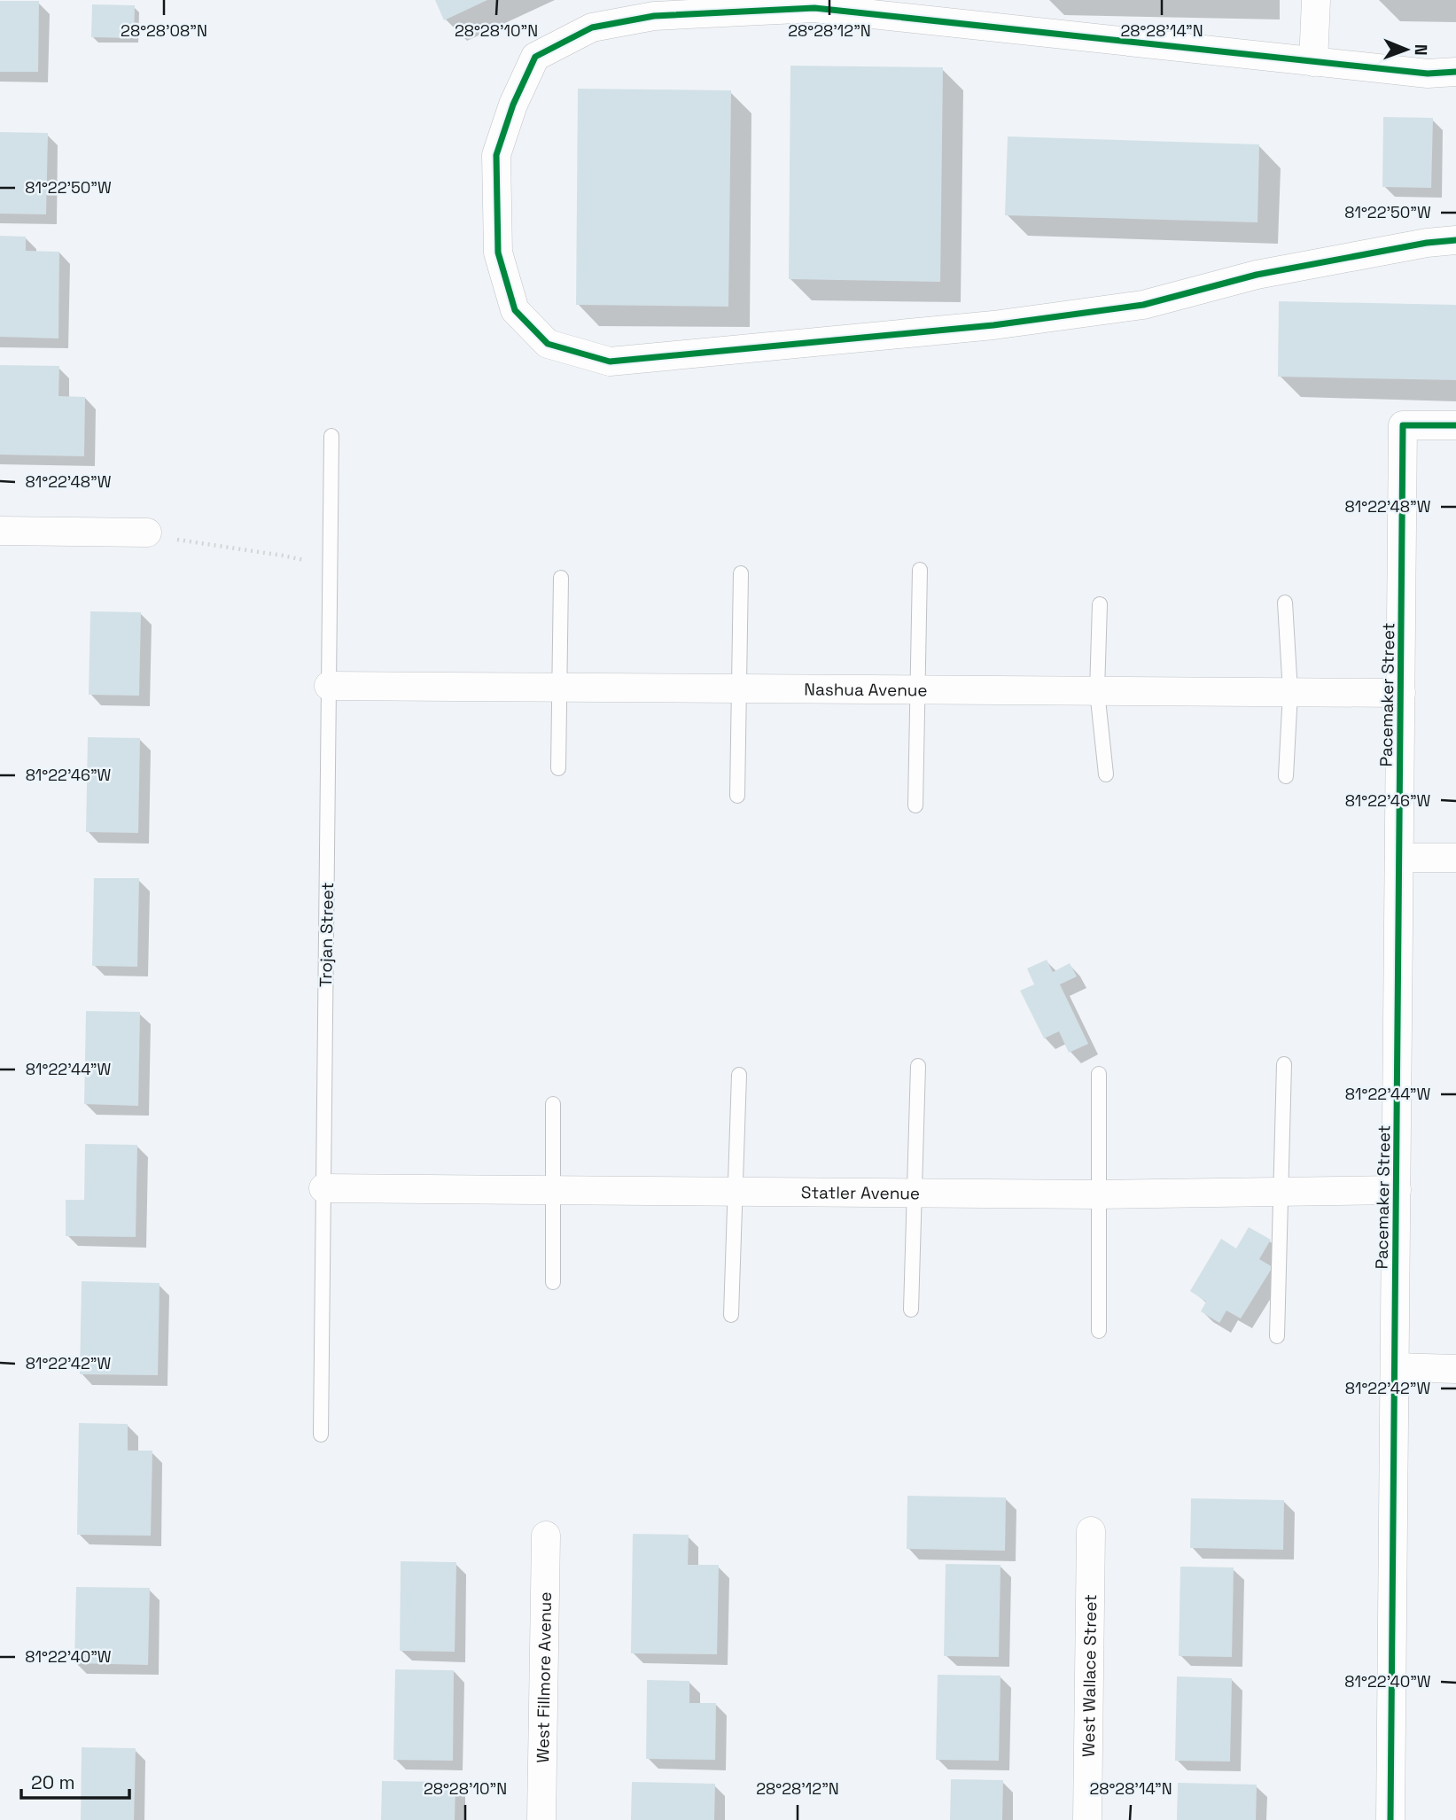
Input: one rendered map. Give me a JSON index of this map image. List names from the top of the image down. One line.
{"streets":{"street":["Nashua Avenue","Pacemaker Street","Statler Avenue","West Wallace Street","West Fillmore Avenue"],"lane":["Trojan Street"]},"crossings":[["Nashua Avenue","Pacemaker Street"],["Nashua Avenue","Trojan Street"],["Pacemaker Street","Statler Avenue"],["Trojan Street","Statler Avenue"]],"scale_bar":"20 m","north":"right","coordinates":["28°28'08\"N","28°28'10\"N","28°28'12\"N","28°28'14\"N","81°22'50\"W","81°22'48\"W","81°22'46\"W","81°22'44\"W","81°22'42\"W","81°22'40\"W"]}
